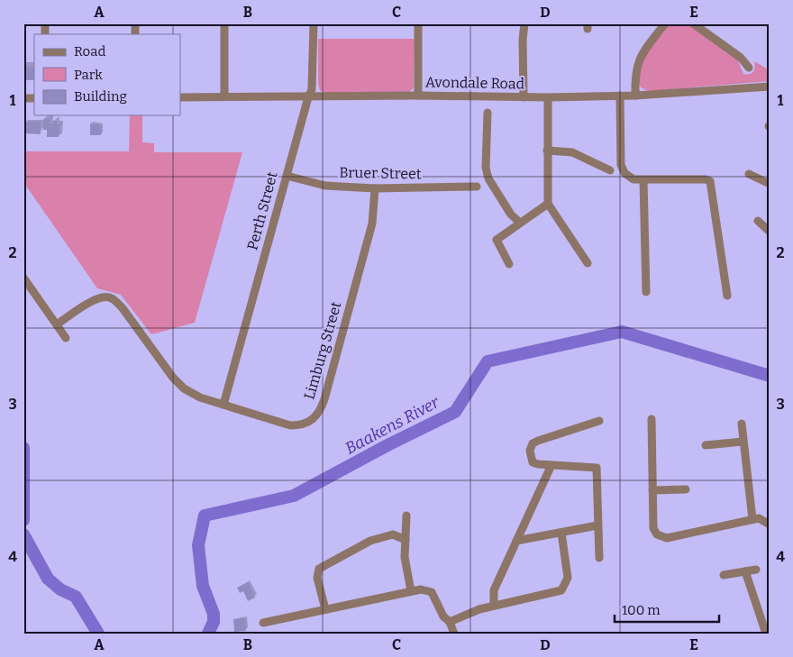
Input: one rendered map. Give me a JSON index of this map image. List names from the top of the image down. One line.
{"streets":{"street":["Avondale Road","Bruer Street","Perth Street","Limburg Street"]},"crossings":[["Avondale Road","Perth Street"],["Bruer Street","Perth Street"],["Bruer Street","Limburg Street"],["Perth Street","Limburg Street"]],"water":["Baakens River"],"legend":["Road","Park","Building"],"scale_bar":"100 m","grid":{"columns":["A","B","C","D","E"],"rows":["1","2","3","4"]}}
